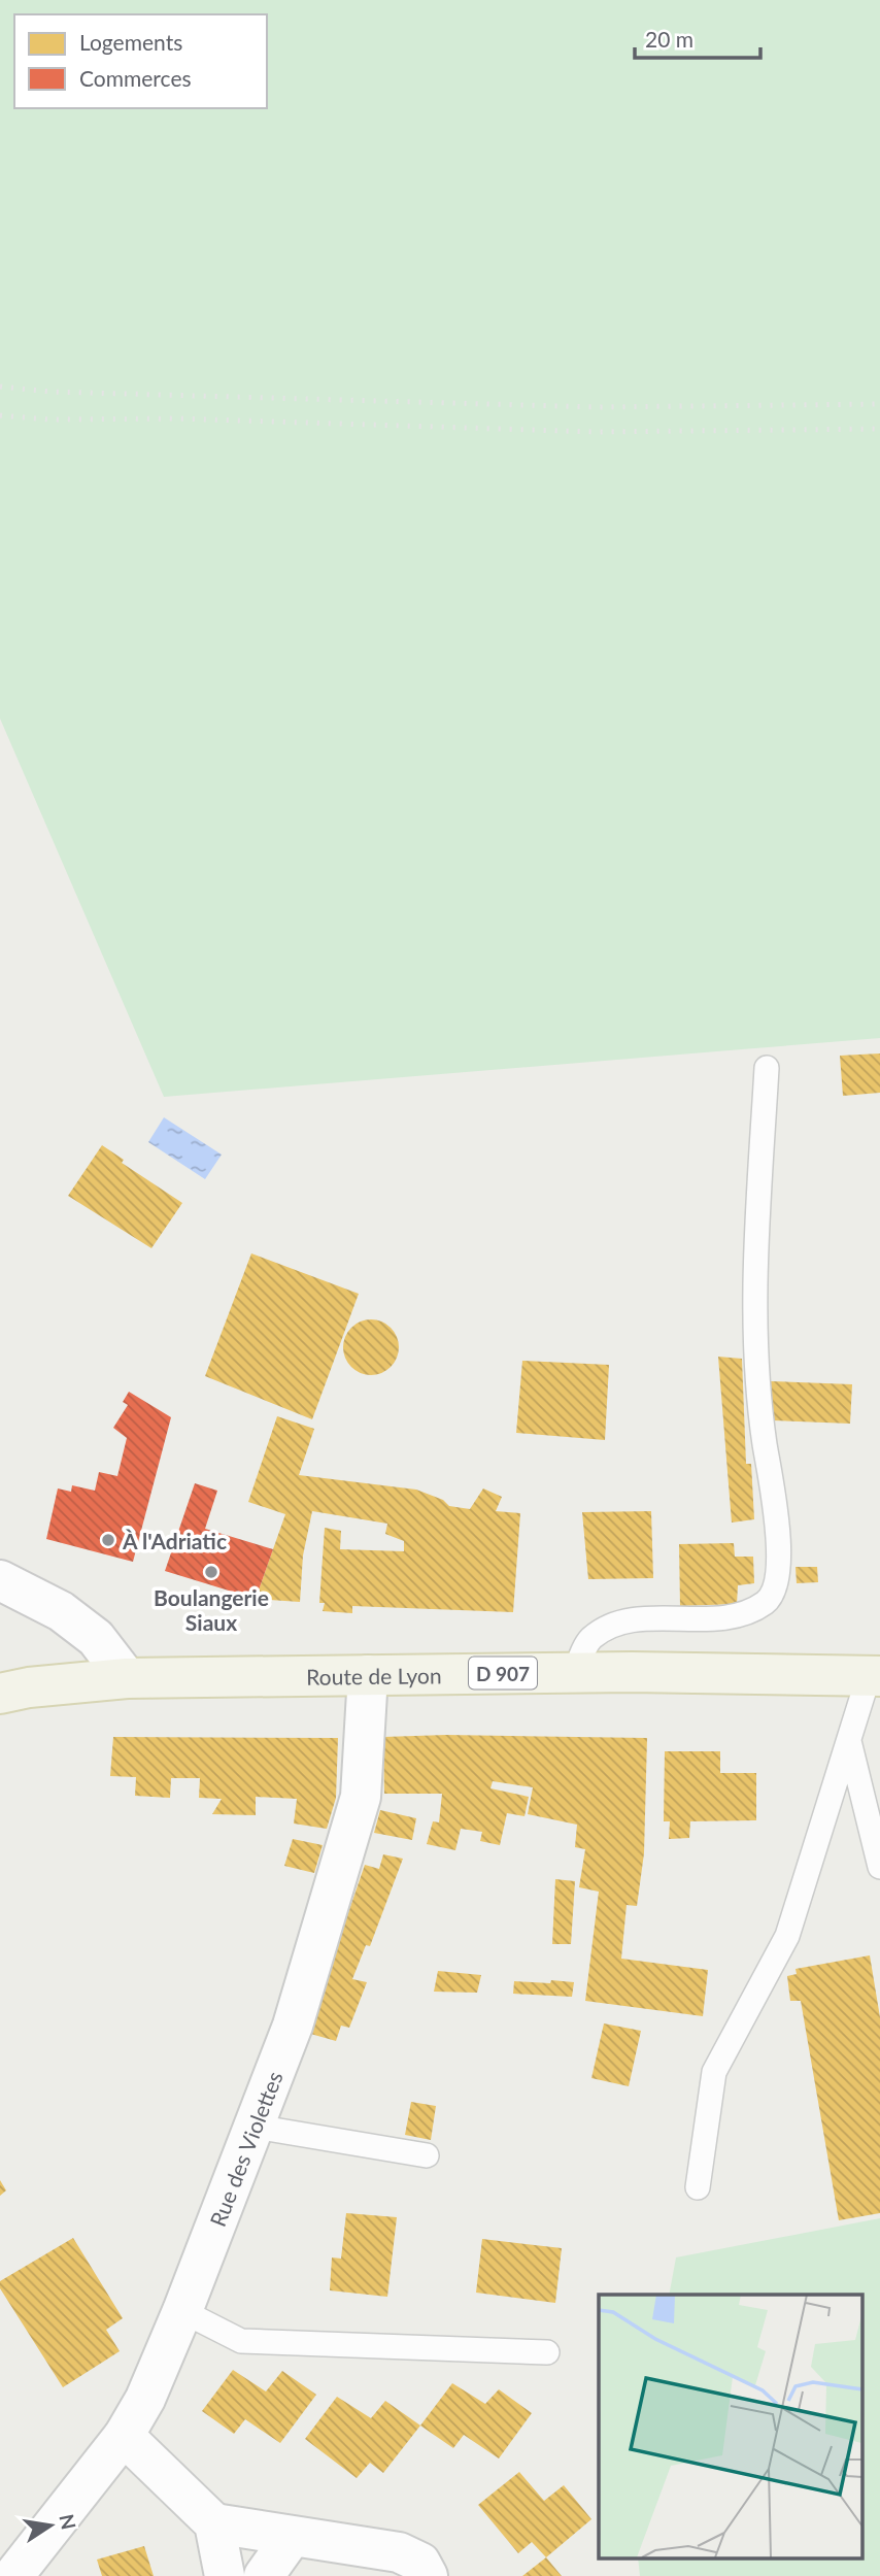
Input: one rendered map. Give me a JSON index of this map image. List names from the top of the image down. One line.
{"streets":{"main road":["D 907","Route de Lyon"],"street":["Rue des Violettes"]},"crossings":[["Route de Lyon","Rue des Violettes"]],"places":["À l'Adriatic","Boulangerie Siaux"],"legend":["Logements","Commerces"],"scale_bar":"20 m","north":"right"}
